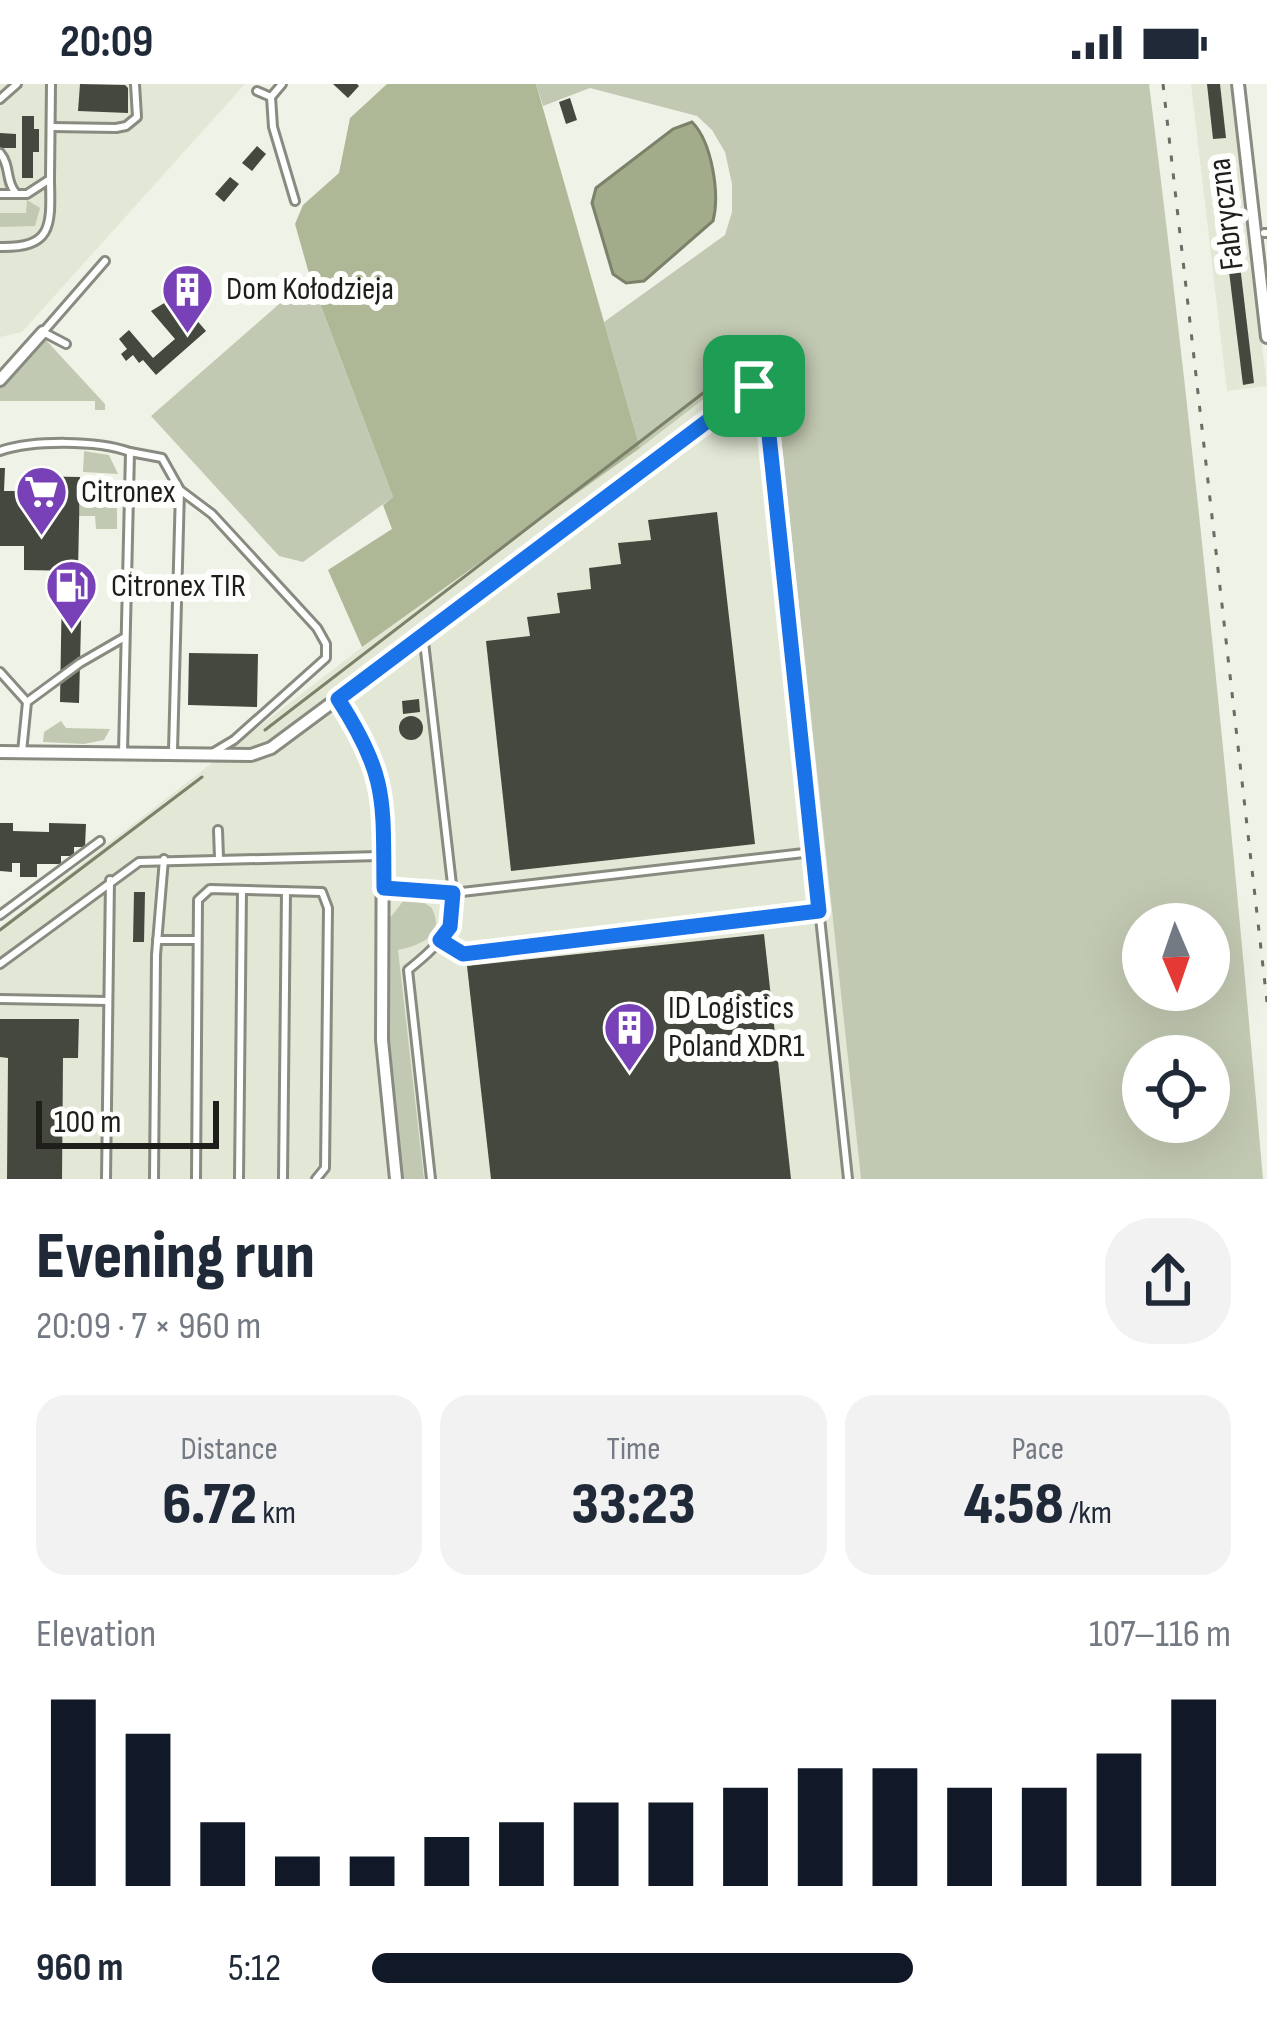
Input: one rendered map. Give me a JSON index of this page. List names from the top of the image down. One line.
{"streets":{"street":["Fabryczna"]},"places":{"building":["Dom Kołodzieja","ID Logistics Poland XDR1"],"supermarket":["Citronex"],"fuel station":["Citronex TIR"]},"scale_bar":"100 m","north":"bottom","page":{"status":"20:09","scale":"100 m","heading":["Evening run","20:09 · 7 × 960 m"],"stats":[["Distance","6.72 km"],["Time","33:23"],["Pace","4:58 /km"]],"chart":["Elevation","107–116 m"],"list":[{"name":"960 m","note":"5:12"}]}}
